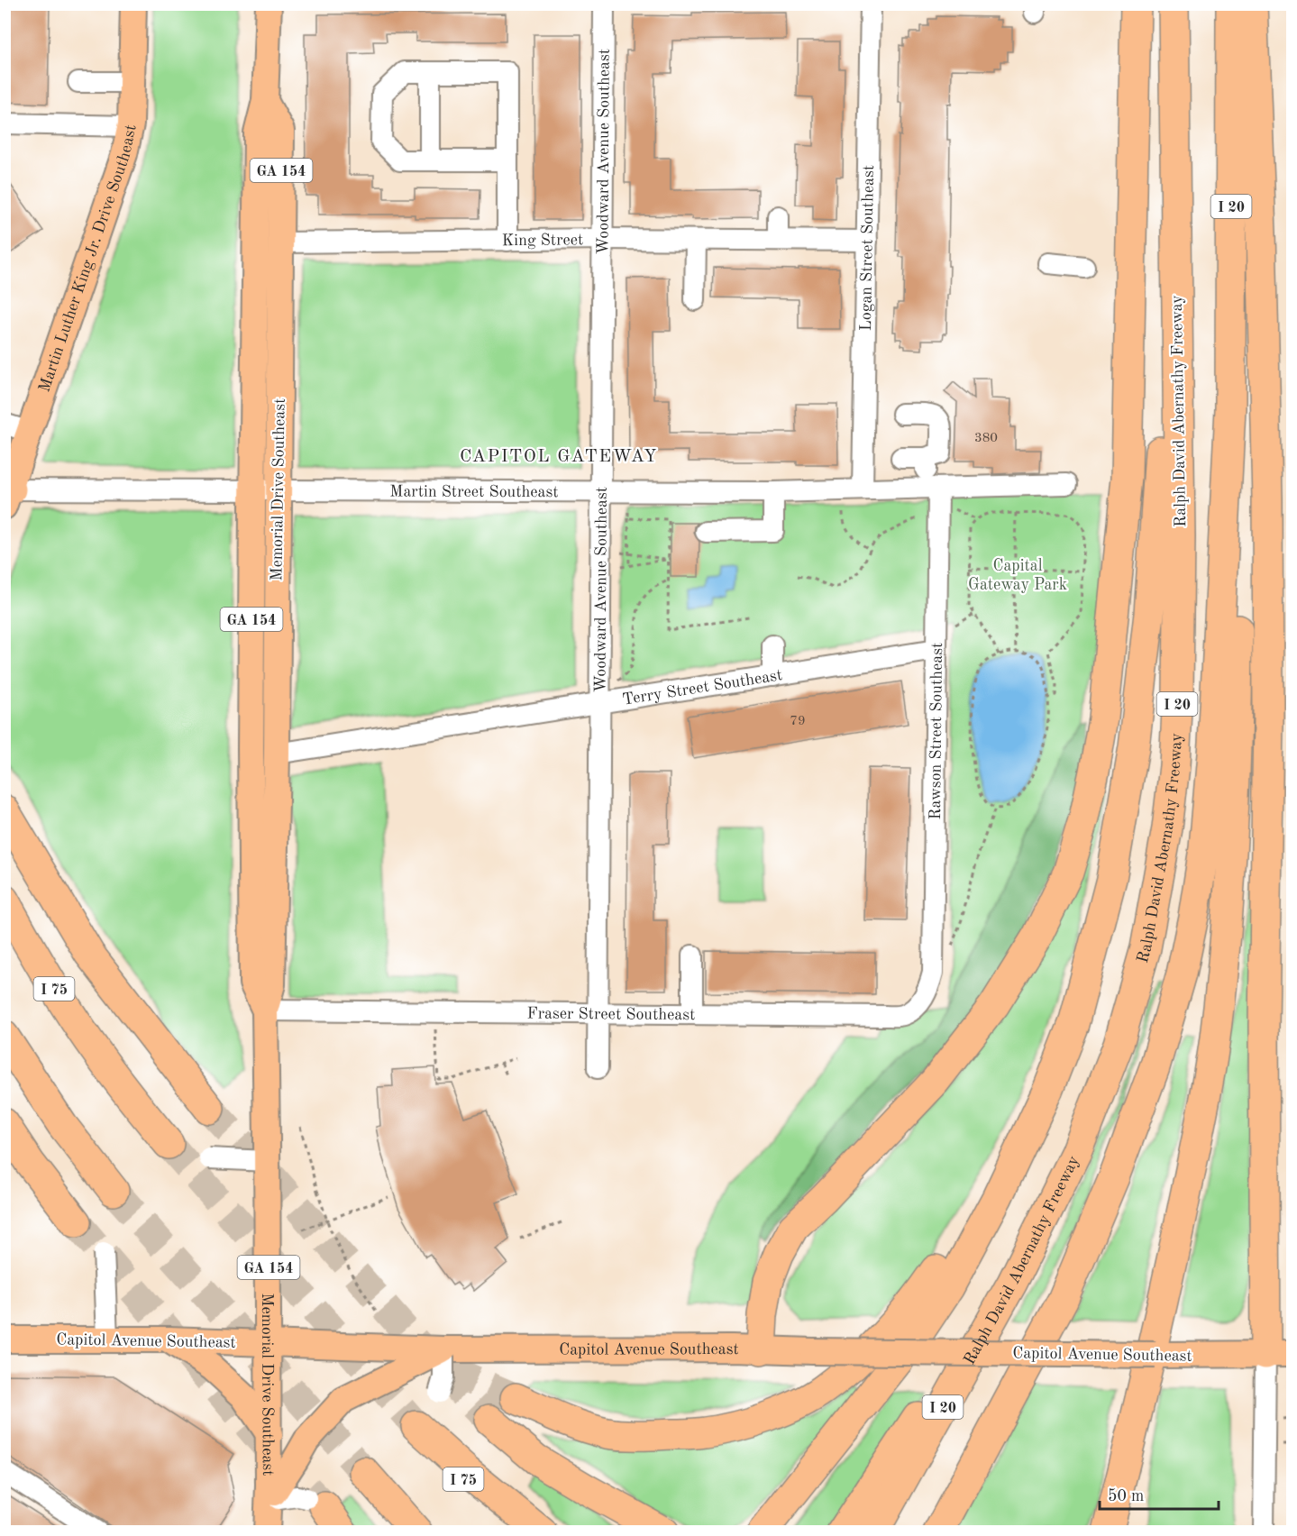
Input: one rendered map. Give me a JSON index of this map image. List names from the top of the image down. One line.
{"streets":{"highway":["I 20","Ralph David Abernathy Freeway","I 75"],"main road":["GA 154","Martin Luther King Jr. Drive Southeast","Memorial Drive Southeast","Capitol Avenue Southeast"],"street":["Woodward Avenue Southeast","King Street","Logan Street Southeast","Martin Street Southeast","Terry Street Southeast","Rawson Street Southeast","Fraser Street Southeast"]},"crossings":[["Woodward Avenue Southeast","King Street"],["Woodward Avenue Southeast","Martin Street Southeast"],["Woodward Avenue Southeast","Terry Street Southeast"],["Woodward Avenue Southeast","Fraser Street Southeast"],["King Street","Logan Street Southeast"],["King Street","Memorial Drive Southeast"],["Logan Street Southeast","Martin Street Southeast"],["Martin Luther King Jr. Drive Southeast","Martin Street Southeast"],["Memorial Drive Southeast","Martin Street Southeast"],["Memorial Drive Southeast","Terry Street Southeast"],["Memorial Drive Southeast","Fraser Street Southeast"],["Memorial Drive Southeast","Capitol Avenue Southeast"],["Martin Street Southeast","Rawson Street Southeast"],["Terry Street Southeast","Rawson Street Southeast"],["Rawson Street Southeast","Fraser Street Southeast"]],"districts":["CAPITOL GATEWAY"],"parks":["Capital Gateway Park"],"house_numbers":["380","79"],"scale_bar":"50 m"}
